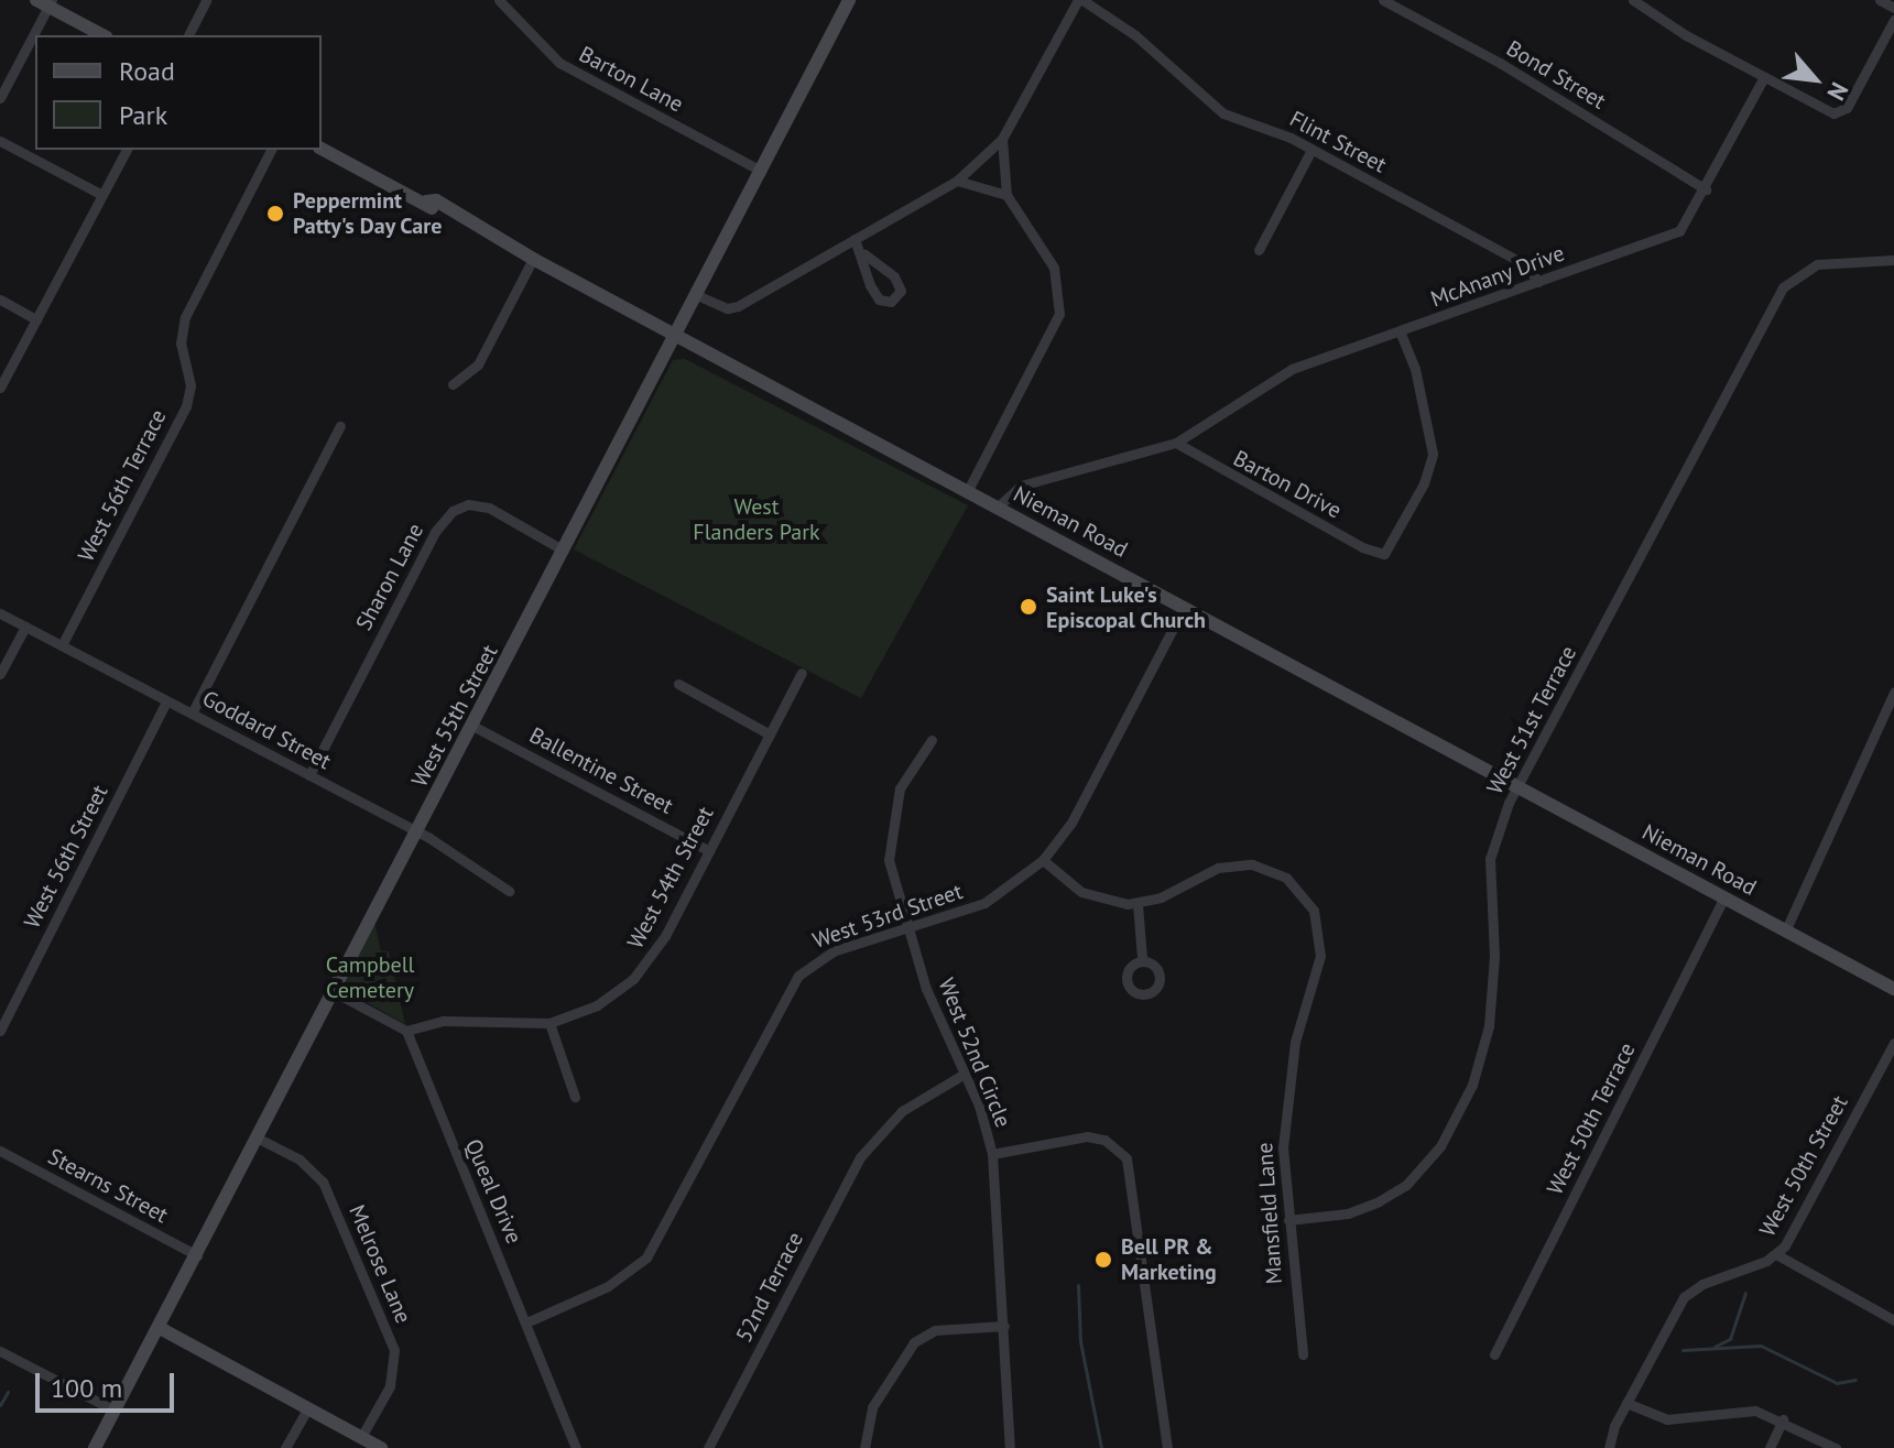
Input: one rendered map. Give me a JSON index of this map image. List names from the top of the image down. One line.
{"streets":{"street":["Bond Street","Barton Lane","Flint Street","McAnany Drive","Barton Drive","West 56th Terrace","Nieman Road","Sharon Lane","West 55th Street","West 51st Terrace","Goddard Street","Ballentine Street","West 56th Street","West 54th Street","West 53rd Street","West 52nd Circle","West 50th Terrace","West 50th Street","Stearns Street","Queal Drive","Mansfield Lane","Melrose Lane","52nd Terrace"]},"crossings":[["Bond Street","McAnany Drive"],["Barton Lane","West 55th Street"],["Flint Street","McAnany Drive"],["McAnany Drive","Barton Drive"],["McAnany Drive","Nieman Road"],["West 56th Terrace","Goddard Street"],["Nieman Road","West 55th Street"],["Nieman Road","West 51st Terrace"],["Nieman Road","West 53rd Street"],["Nieman Road","West 50th Terrace"],["Sharon Lane","West 55th Street"],["Sharon Lane","Goddard Street"],["West 55th Street","Goddard Street"],["West 55th Street","Ballentine Street"],["West 55th Street","Stearns Street"],["West 55th Street","Melrose Lane"],["West 51st Terrace","Mansfield Lane"],["Goddard Street","West 56th Street"],["Ballentine Street","West 54th Street"],["West 54th Street","Queal Drive"],["West 53rd Street","West 52nd Circle"],["West 53rd Street","Queal Drive"],["West 52nd Circle","52nd Terrace"]],"parks":["West Flanders Park","Campbell Cemetery"],"places":["Peppermint Patty's Day Care","Saint Luke's Episcopal Church","Bell PR & Marketing"],"legend":["Road","Park"],"scale_bar":"100 m","north":"bottom right"}
